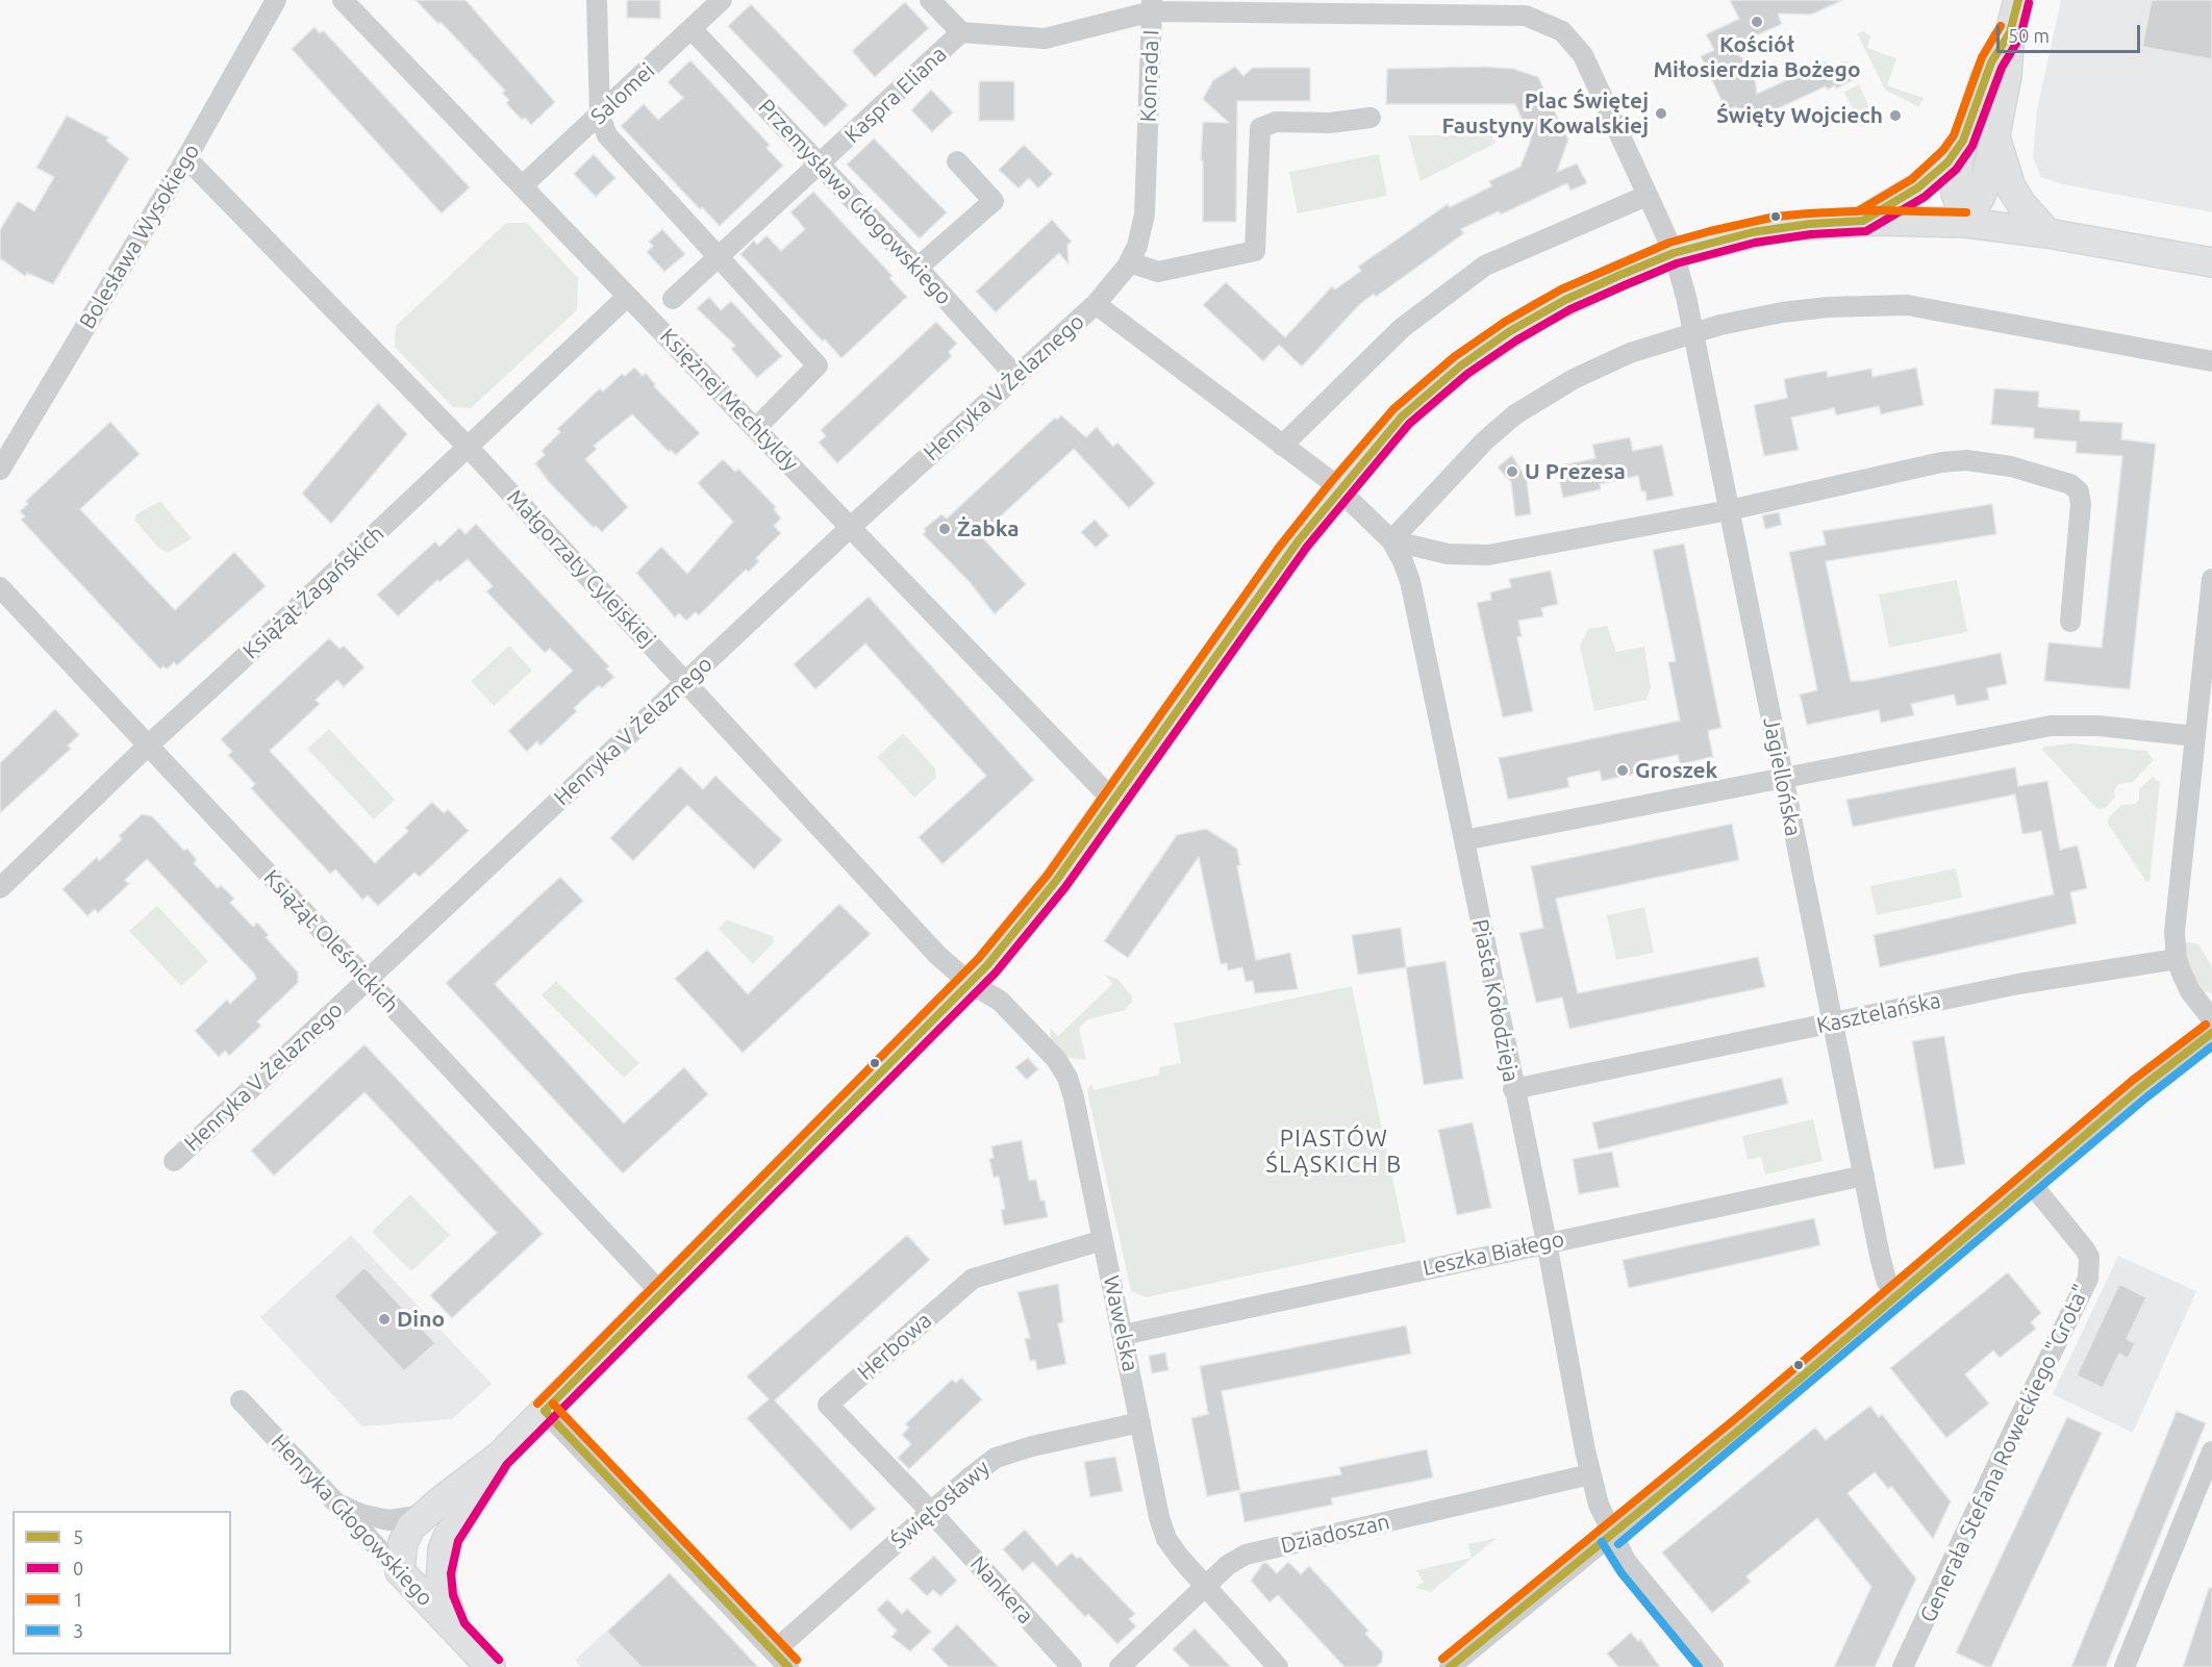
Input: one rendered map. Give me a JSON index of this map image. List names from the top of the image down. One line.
{"streets":{"street":["Konrada I","Salomei","Kaspra Eliana","Przemysława Głogowskiego","Bolesława Wysokiego","Henryka V Żelaznego","Księżnej Mechtyldy","Małgorzaty Cylejskiej","Książąt Żagańskich","Jagiellońska","Książąt Oleśnickich","Piasta Kołodzieja","Kasztelańska","Leszka Białego","Wawelska","Herbowa","Generała Stefana Roweckiego \"Grota\"","Świętosławy","Henryka Głogowskiego","Dziadoszan","Nankera"]},"crossings":[["Konrada I","Henryka V Żelaznego"],["Konrada I","Jagiellońska"],["Salomei","Przemysława Głogowskiego"],["Salomei","Księżnej Mechtyldy"],["Kaspra Eliana","Przemysława Głogowskiego"],["Przemysława Głogowskiego","Henryka V Żelaznego"],["Bolesława Wysokiego","Małgorzaty Cylejskiej"],["Henryka V Żelaznego","Księżnej Mechtyldy"],["Henryka V Żelaznego","Małgorzaty Cylejskiej"],["Henryka V Żelaznego","Książąt Oleśnickich"],["Księżnej Mechtyldy","Książąt Żagańskich"],["Małgorzaty Cylejskiej","Książąt Żagańskich"],["Małgorzaty Cylejskiej","Wawelska"],["Książąt Żagańskich","Książąt Oleśnickich"],["Jagiellońska","Kasztelańska"],["Jagiellońska","Leszka Białego"],["Piasta Kołodzieja","Kasztelańska"],["Piasta Kołodzieja","Leszka Białego"],["Piasta Kołodzieja","Dziadoszan"],["Leszka Białego","Wawelska"],["Wawelska","Herbowa"],["Wawelska","Świętosławy"],["Wawelska","Dziadoszan"],["Herbowa","Świętosławy"],["Herbowa","Nankera"],["Świętosławy","Nankera"]],"districts":["PIASTÓW ŚLĄSKICH B"],"places":["Kościół Miłosierdzia Bożego","Plac Świętej Faustyny Kowalskiej","Święty Wojciech","U Prezesa","Żabka","Groszek","Dino"],"lines":["transit line 5","transit line 0","transit line 1","transit line 3"],"legend":["5","0","1","3"],"scale_bar":"50 m"}
